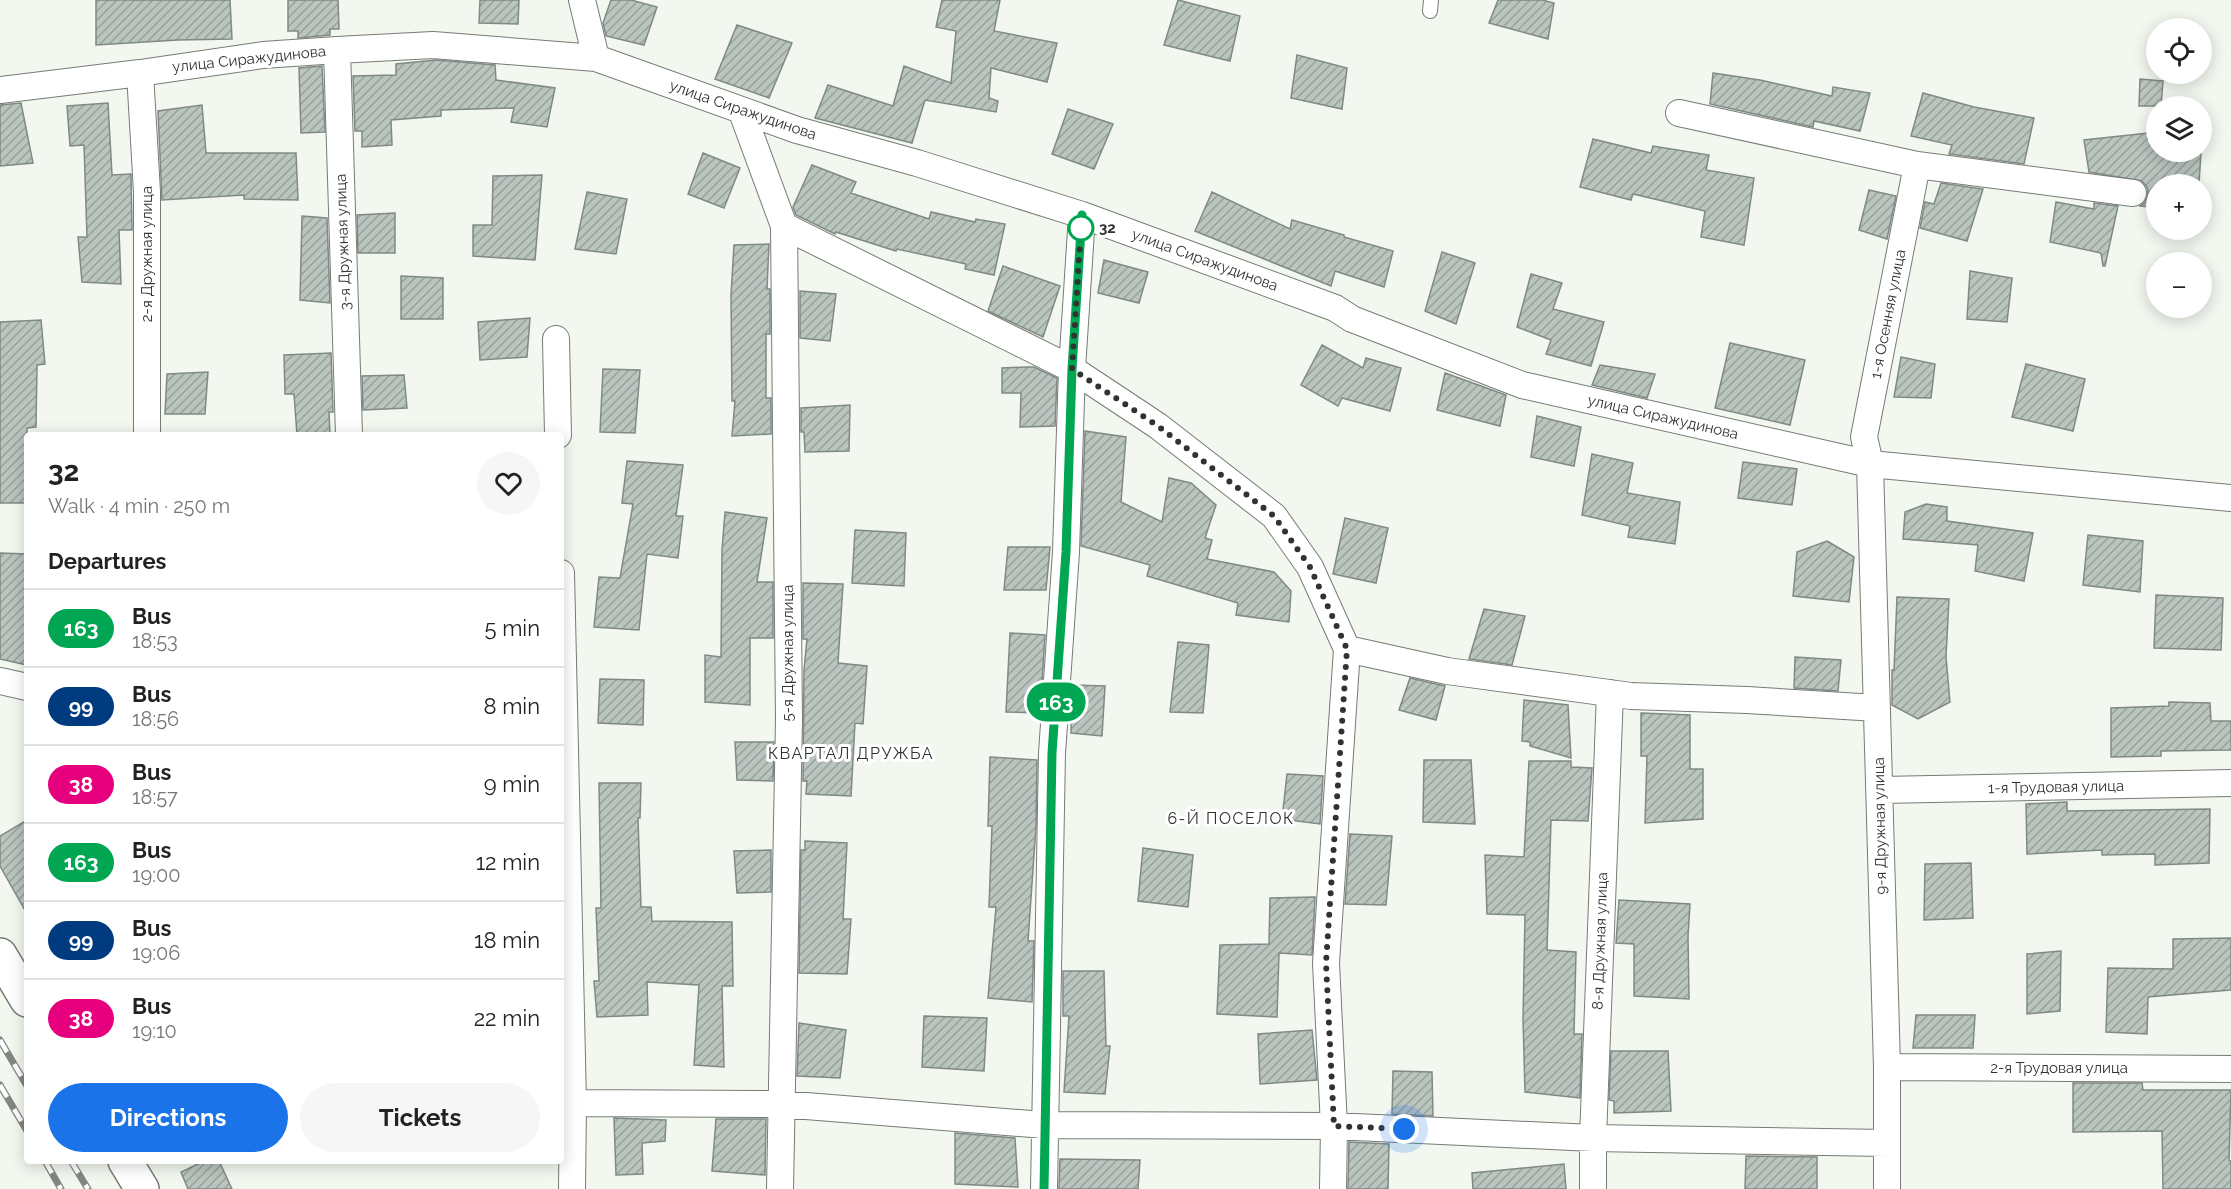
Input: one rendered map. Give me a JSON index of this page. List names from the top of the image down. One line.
{"streets":{"street":["улица Сиражудинова","3-я Дружная улица","2-я Дружная улица","1-я Осенняя улица","5-я Дружная улица","1-я Трудовая улица","9-я Дружная улица","8-я Дружная улица","2-я Трудовая улица"]},"crossings":[["улица Сиражудинова","3-я Дружная улица"],["улица Сиражудинова","2-я Дружная улица"],["улица Сиражудинова","1-я Осенняя улица"],["улица Сиражудинова","5-я Дружная улица"],["улица Сиражудинова","9-я Дружная улица"],["1-я Осенняя улица","9-я Дружная улица"],["1-я Трудовая улица","9-я Дружная улица"],["9-я Дружная улица","2-я Трудовая улица"]],"districts":["КВАРТАЛ ДРУЖБА","6-Й ПОСЕЛОК"],"places":["32"],"lines":["bus line 163"],"page":{"on_map":"163","map_buttons":["+","−"],"heading":[["32","Walk · 4 min · 250 m"],"Departures"],"list":[{"mark":"163","name":"Bus","note":"18:53","value":"5 min"},{"mark":"99","name":"Bus","note":"18:56","value":"8 min"},{"mark":"38","name":"Bus","note":"18:57","value":"9 min"},{"mark":"163","name":"Bus","note":"19:00","value":"12 min"},{"mark":"99","name":"Bus","note":"19:06","value":"18 min"},{"mark":"38","name":"Bus","note":"19:10","value":"22 min"}],"buttons":["Directions","Tickets"]}}
